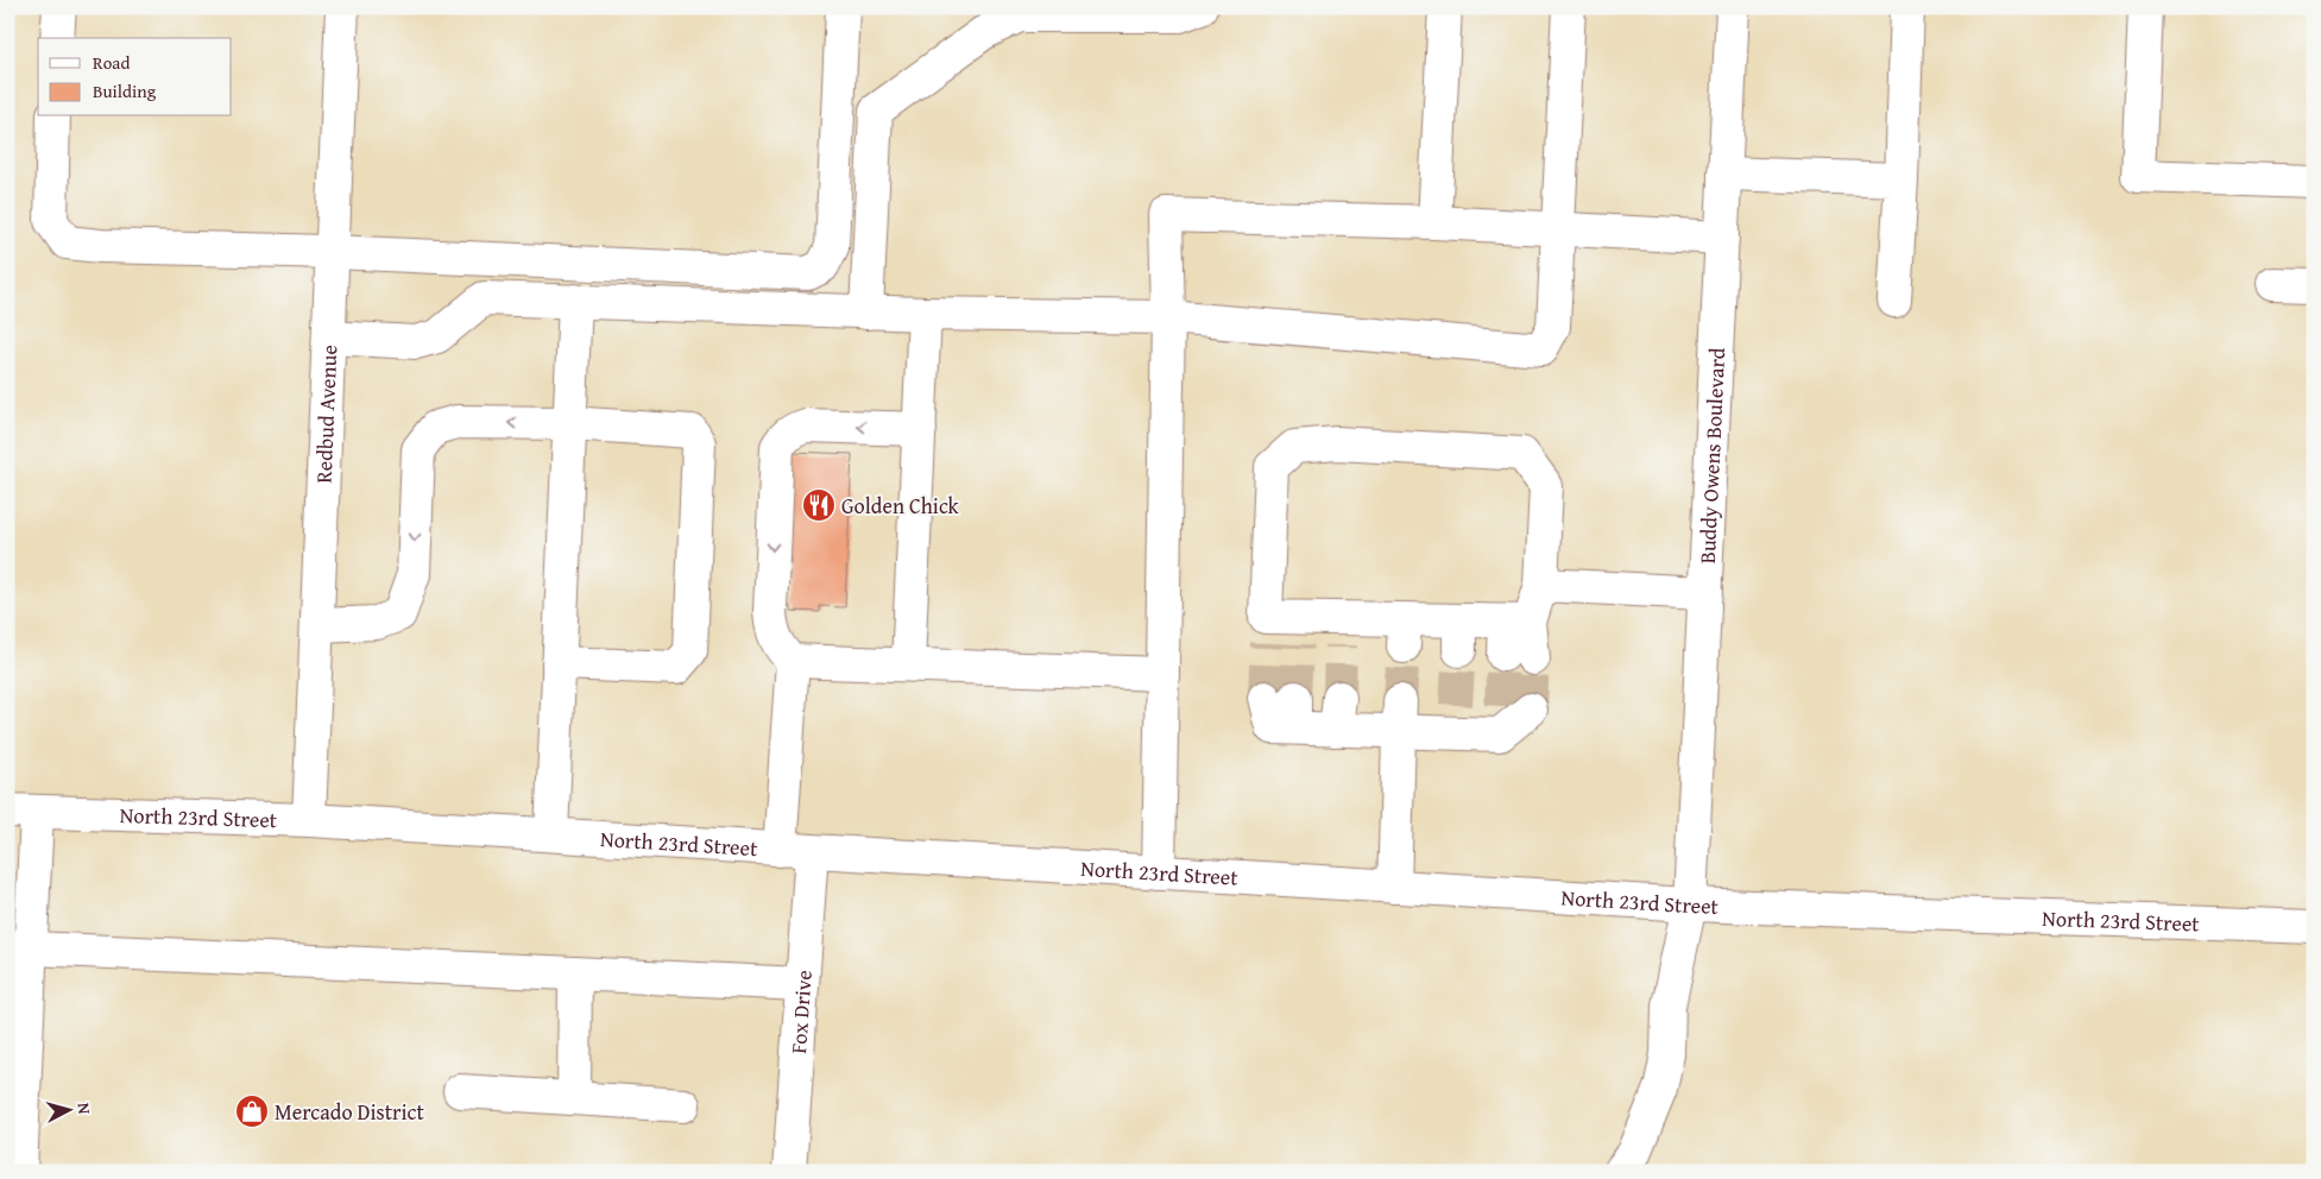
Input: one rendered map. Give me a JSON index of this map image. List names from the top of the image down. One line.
{"streets":{"main road":["Redbud Avenue","Buddy Owens Boulevard","North 23rd Street","Fox Drive"]},"crossings":[["Redbud Avenue","North 23rd Street"],["Buddy Owens Boulevard","North 23rd Street"],["North 23rd Street","Fox Drive"]],"places":{"restaurant":["Golden Chick"],"shop":["Mercado District"]},"legend":["Road","Building"],"north":"right"}
